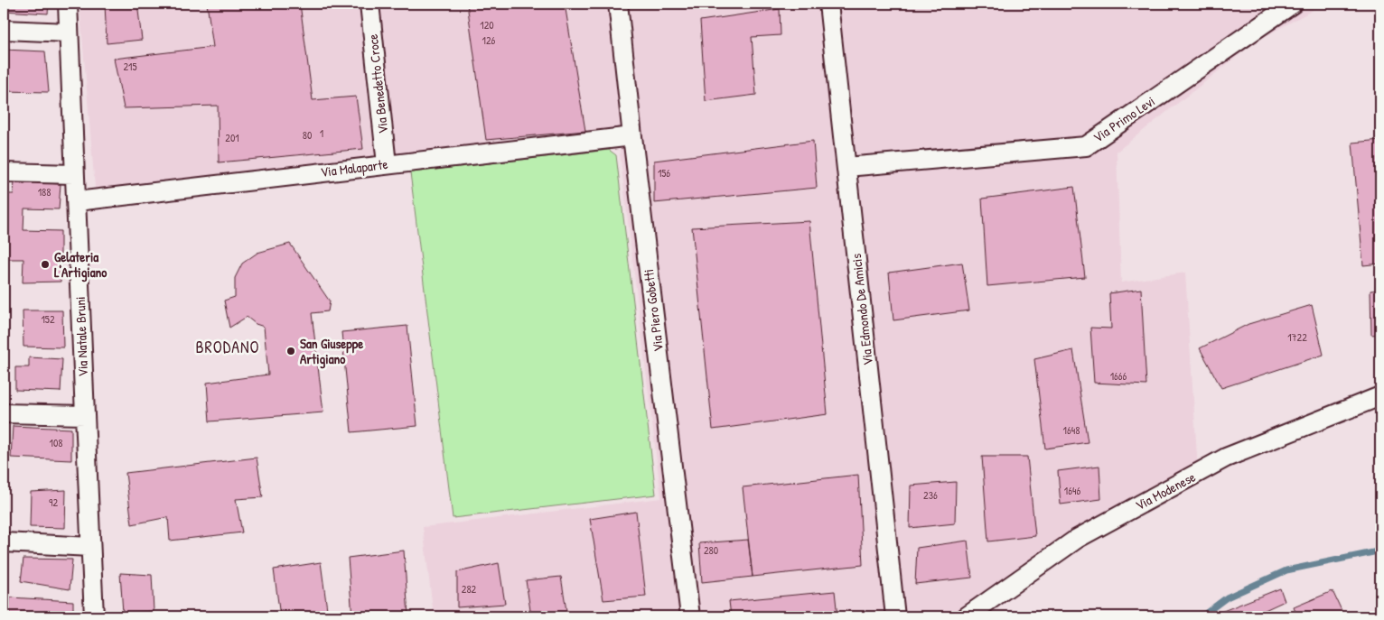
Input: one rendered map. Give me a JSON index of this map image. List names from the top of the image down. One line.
{"streets":{"street":["Via Benedetto Croce","Via Primo Levi","Via Malaparte","Via Edmondo De Amicis","Via Piero Gobetti","Via Natale Bruni","Via Modenese"]},"crossings":[["Via Benedetto Croce","Via Malaparte"],["Via Primo Levi","Via Edmondo De Amicis"],["Via Malaparte","Via Piero Gobetti"],["Via Malaparte","Via Natale Bruni"]],"districts":["BRODANO"],"places":["Gelateria L'Artigiano","San Giuseppe Artigiano"],"house_numbers":["120","126","215","1","80","201","156","188","152","1722","1666","1648","108","1646","236","92","280","282"]}
